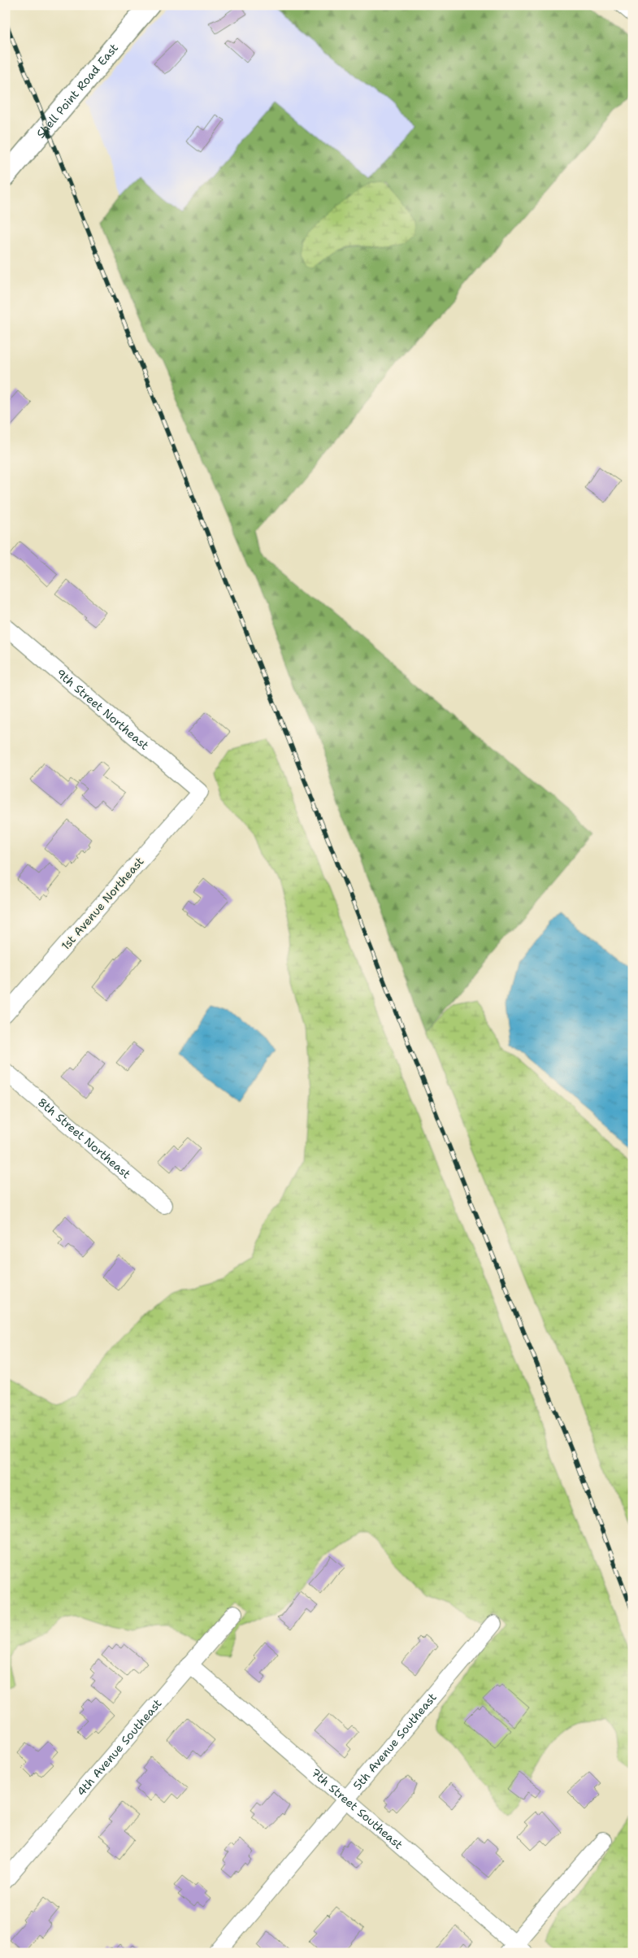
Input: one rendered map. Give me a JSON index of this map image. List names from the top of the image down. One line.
{"streets":{"street":["Shell Point Road East","9th Street Northeast","1st Avenue Northeast","8th Street Northeast","5th Avenue Southeast","4th Avenue Southeast","7th Street Southeast"]},"crossings":[["9th Street Northeast","1st Avenue Northeast"],["5th Avenue Southeast","7th Street Southeast"],["4th Avenue Southeast","7th Street Southeast"]]}
